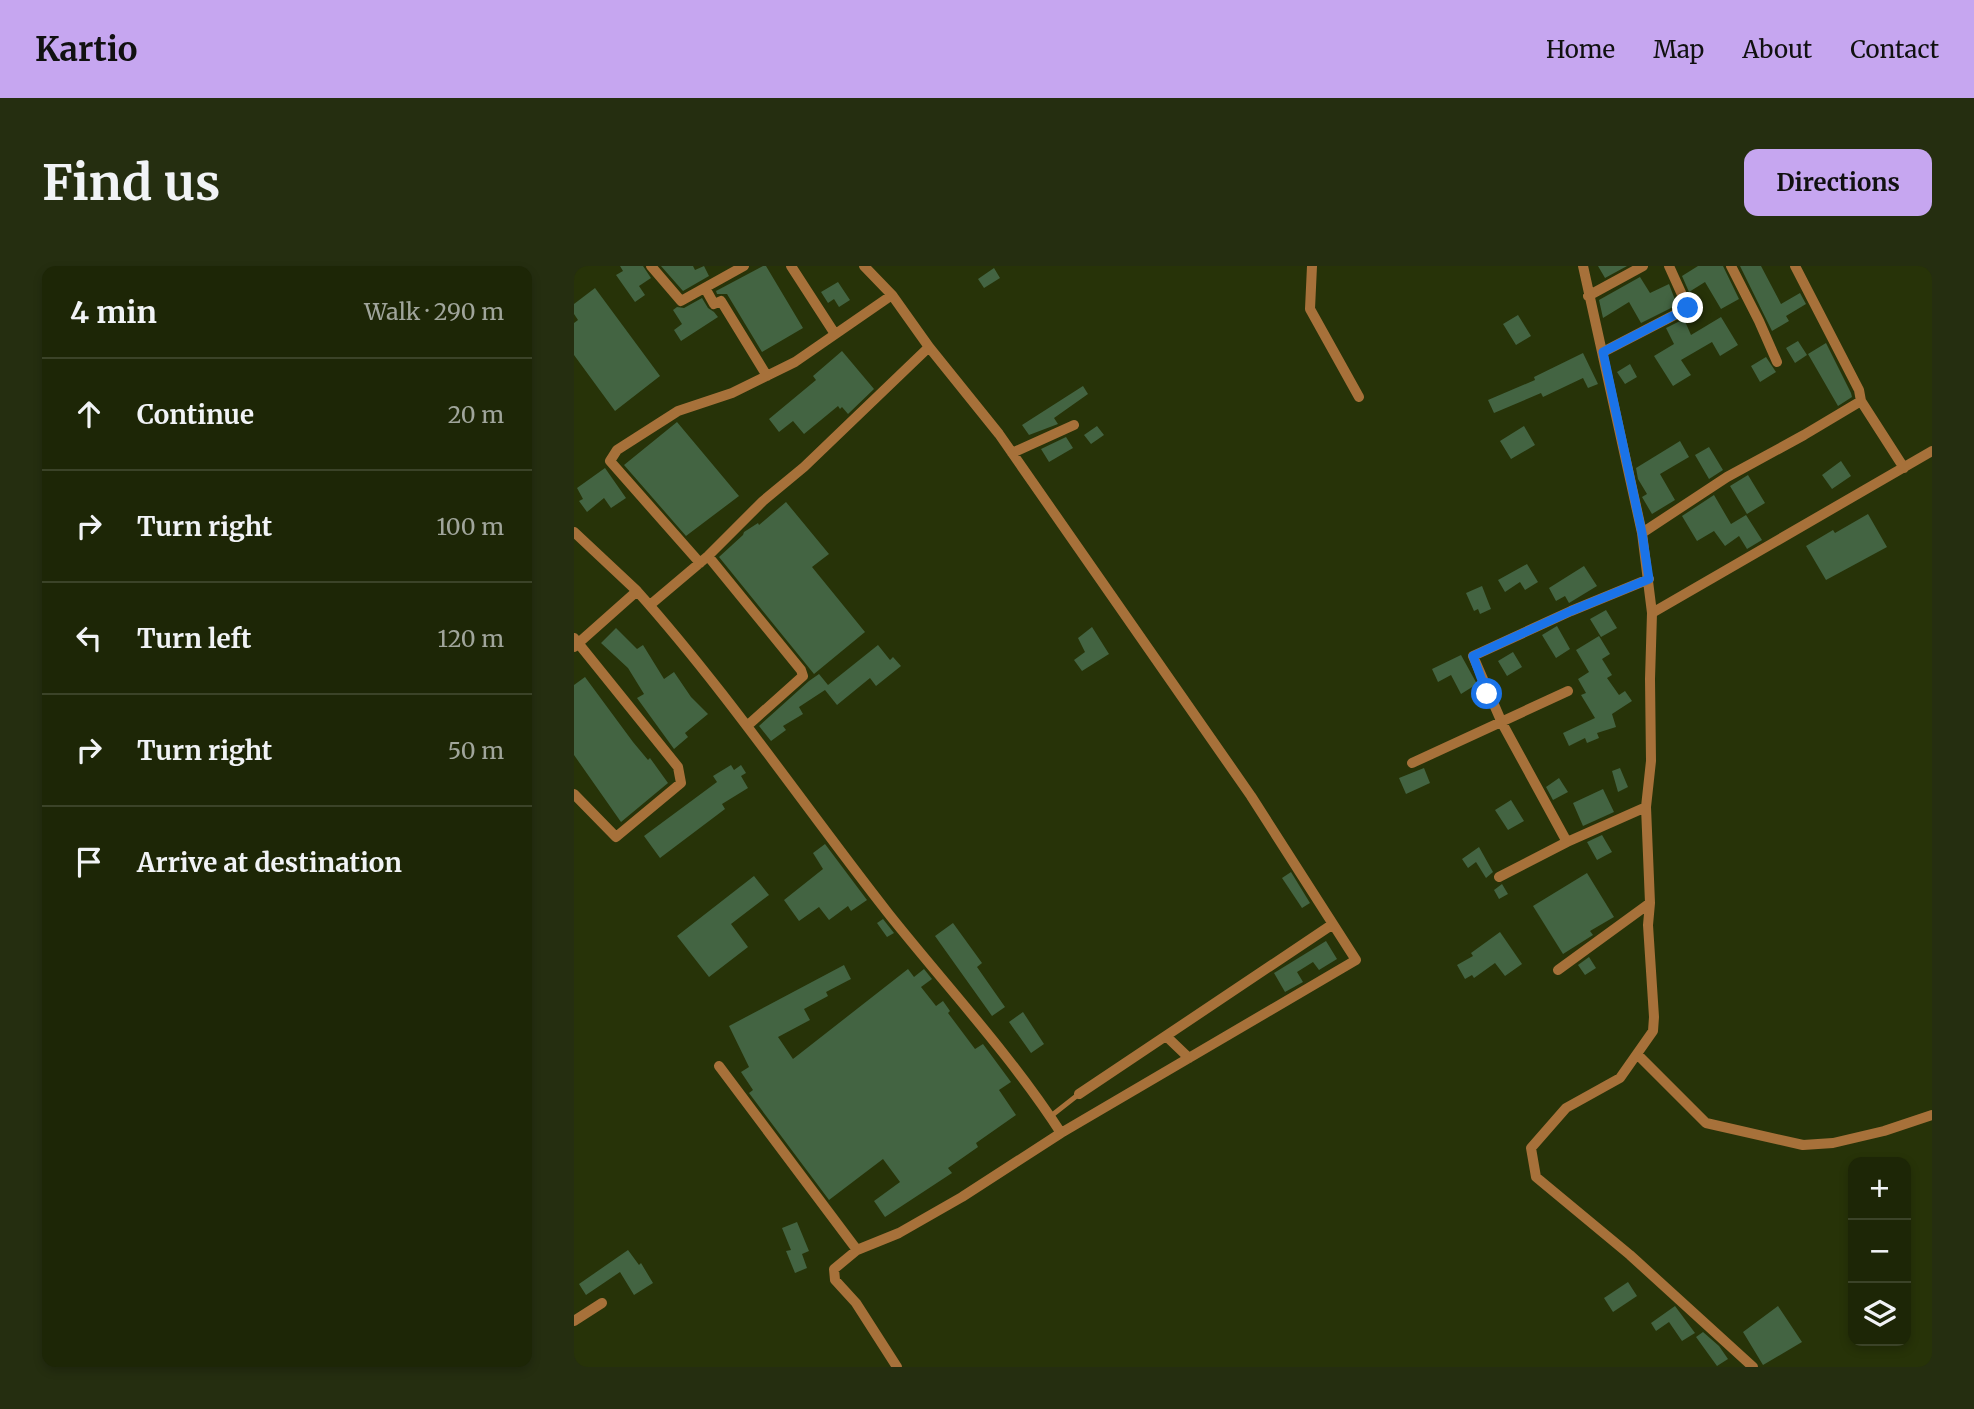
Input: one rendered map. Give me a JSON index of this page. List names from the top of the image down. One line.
{"page":{"header":"Kartio","nav":["Home","Map","About","Contact"],"buttons":"Directions","title":"Find us","heading":["4 min","Walk · 290 m"],"list":[["Continue","20 m"],["Turn right","100 m"],["Turn left","120 m"],["Turn right","50 m"],"Arrive at destination"],"map_buttons":["+","−"]}}
